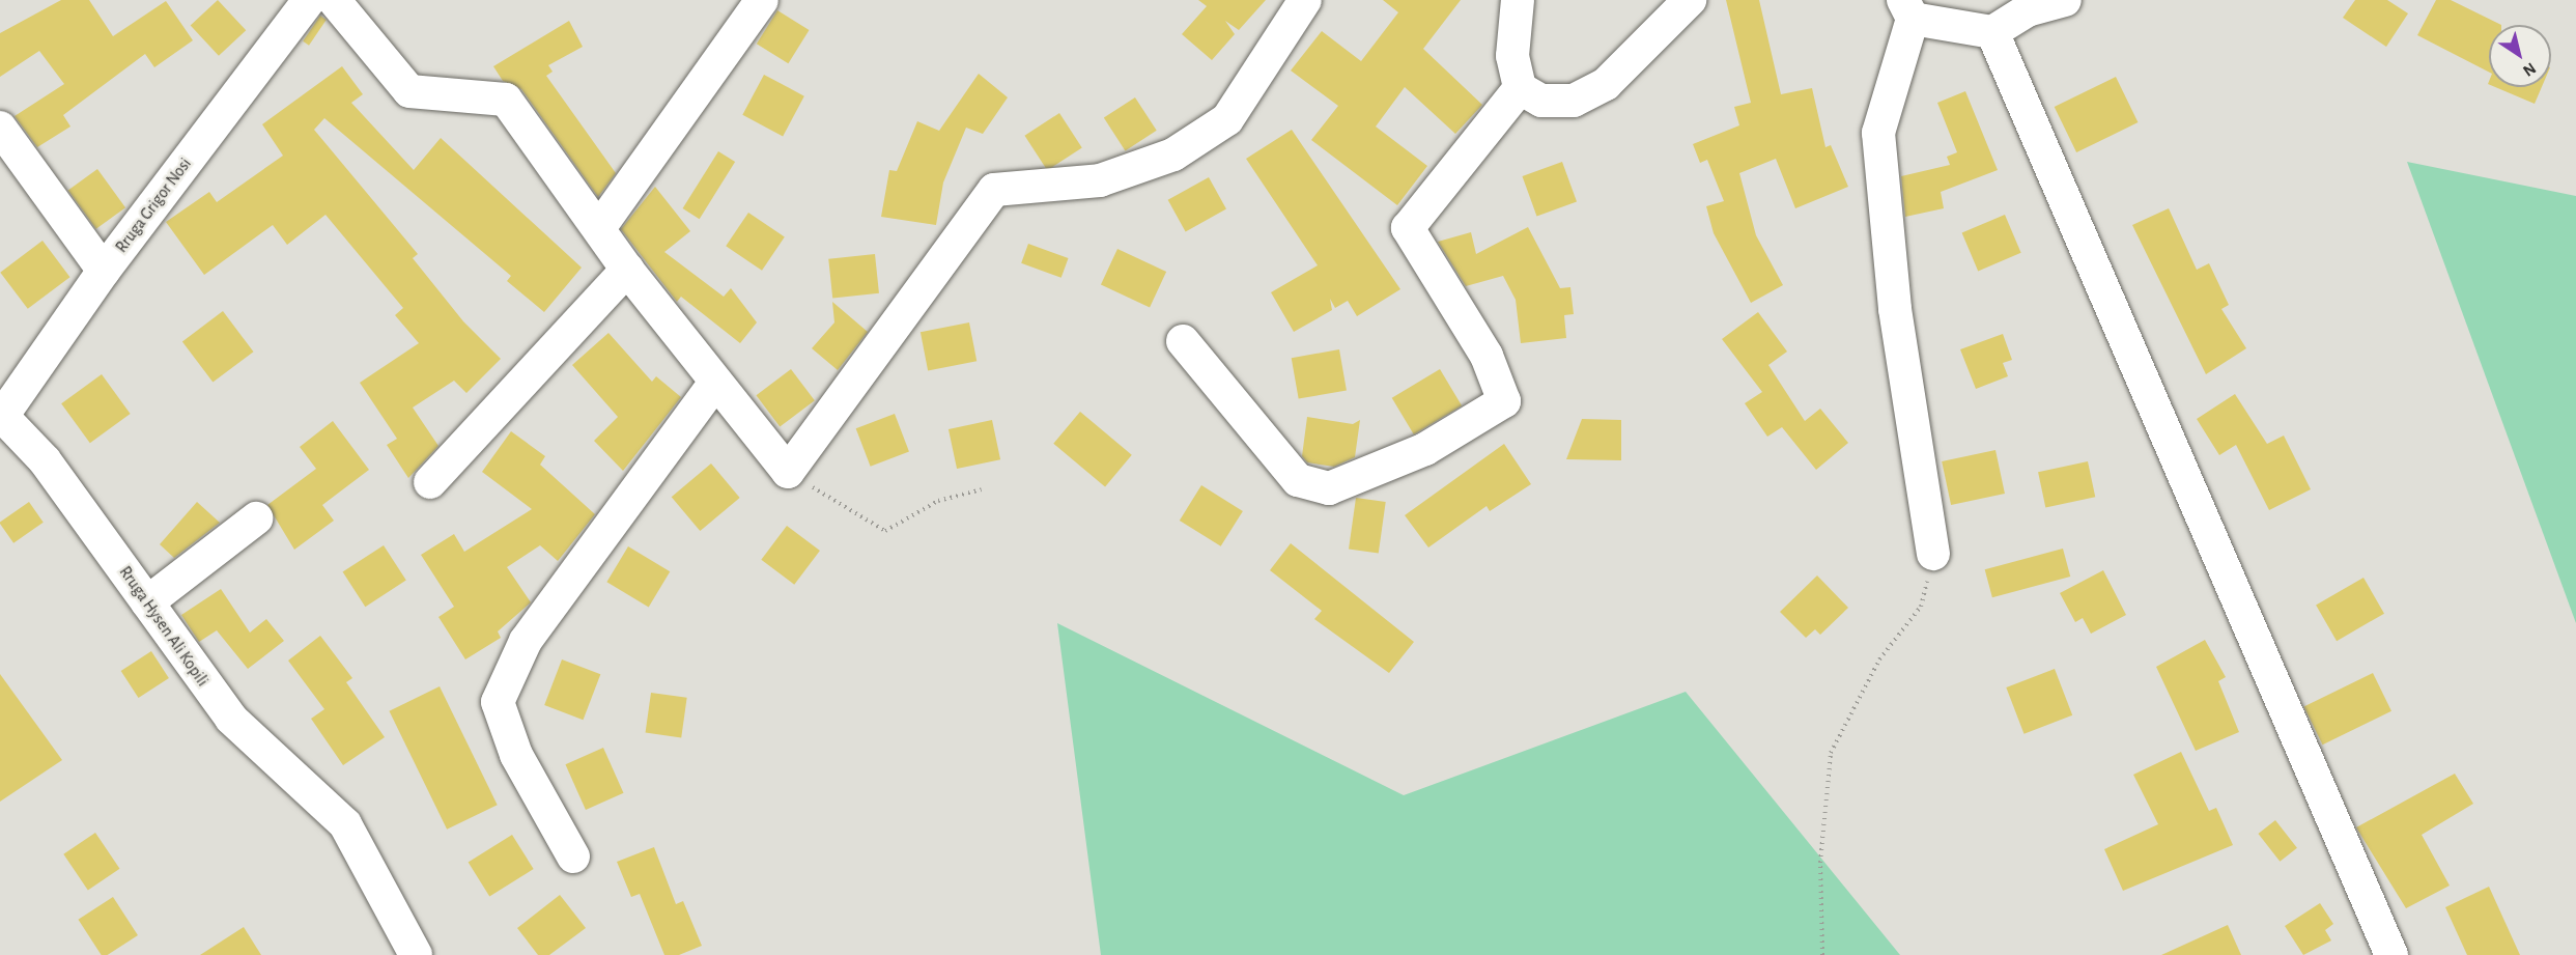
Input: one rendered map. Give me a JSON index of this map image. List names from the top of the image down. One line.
{"streets":{"street":["Rruga Grigor Nosi","Rruga Hysen Ali Kopili"]},"crossings":[["Rruga Grigor Nosi","Rruga Hysen Ali Kopili"]],"north":"bottom right"}
